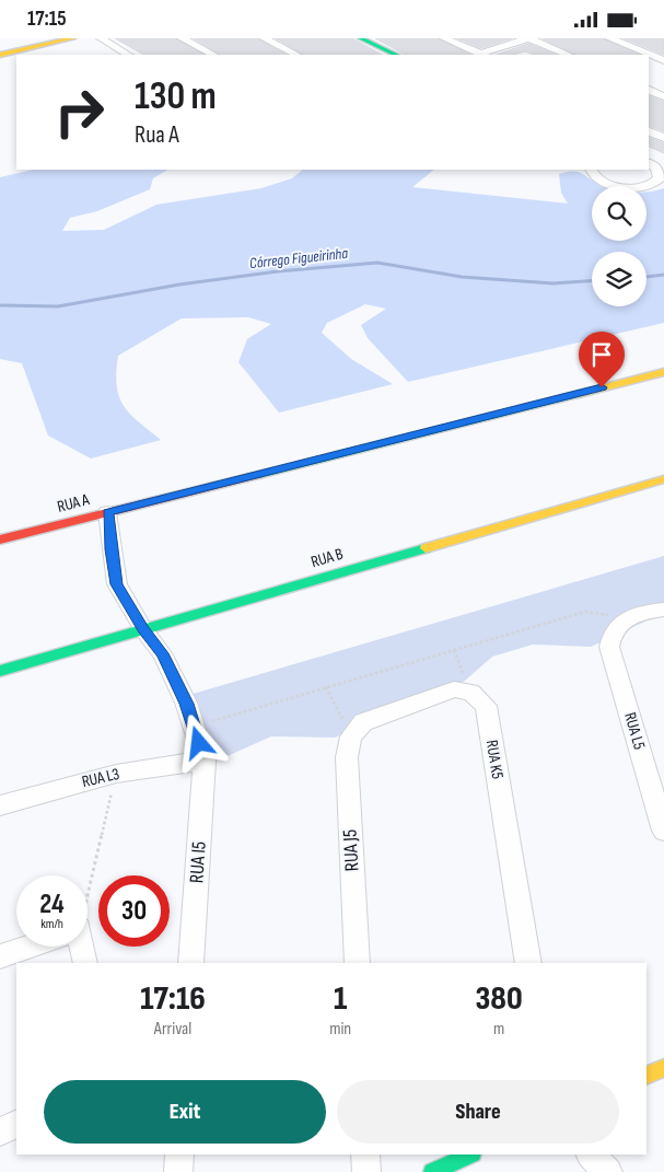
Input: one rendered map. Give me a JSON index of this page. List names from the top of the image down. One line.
{"streets":{"street":["RUA A","RUA B","RUA L5","RUA K5","RUA L3","RUA J5","RUA I5"]},"crossings":[["RUA L3","RUA I5"]],"water":["Córrego Figueirinha"],"page":{"status":"17:15","turn":["130 m","Rua A"],"speed":"24 km/h","limit":"30","eta":["17:16","Arrival","1","min","380","m"],"buttons":["Exit","Share"]}}
